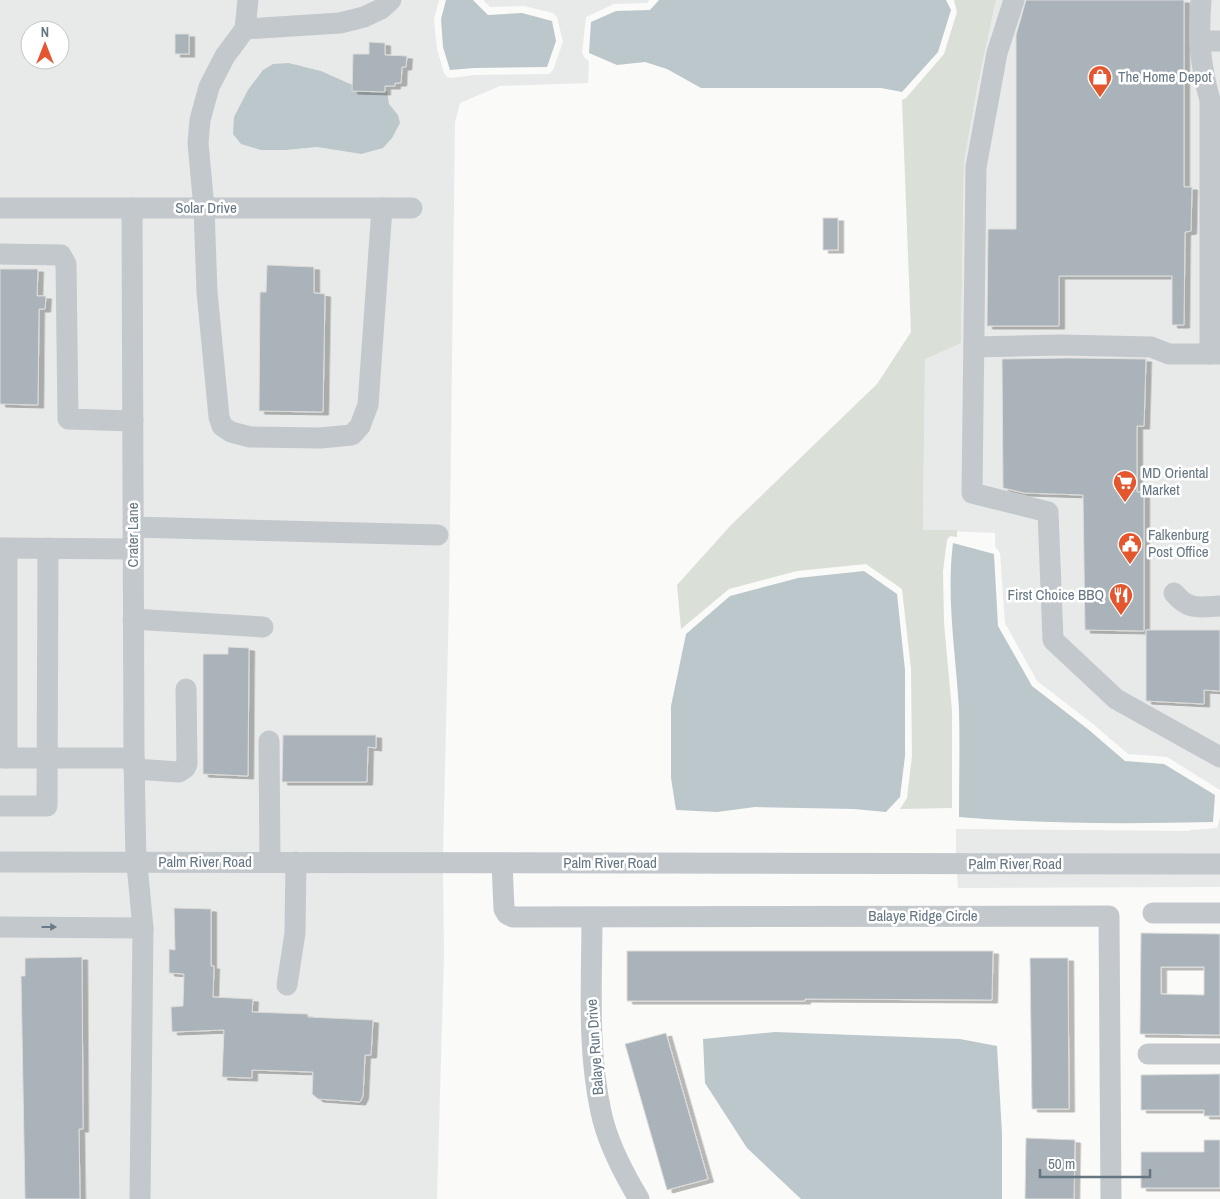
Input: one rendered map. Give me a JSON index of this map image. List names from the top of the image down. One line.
{"streets":{"street":["Solar Drive","Crater Lane","Palm River Road","Balaye Ridge Circle","Balaye Run Drive"]},"crossings":[["Solar Drive","Crater Lane"],["Crater Lane","Palm River Road"],["Palm River Road","Balaye Ridge Circle"],["Balaye Ridge Circle","Balaye Run Drive"]],"places":{"shop":["The Home Depot"],"supermarket":["MD Oriental Market"],"public building":["Falkenburg Post Office"],"restaurant":["First Choice BBQ"]},"scale_bar":"50 m","north":"top"}
